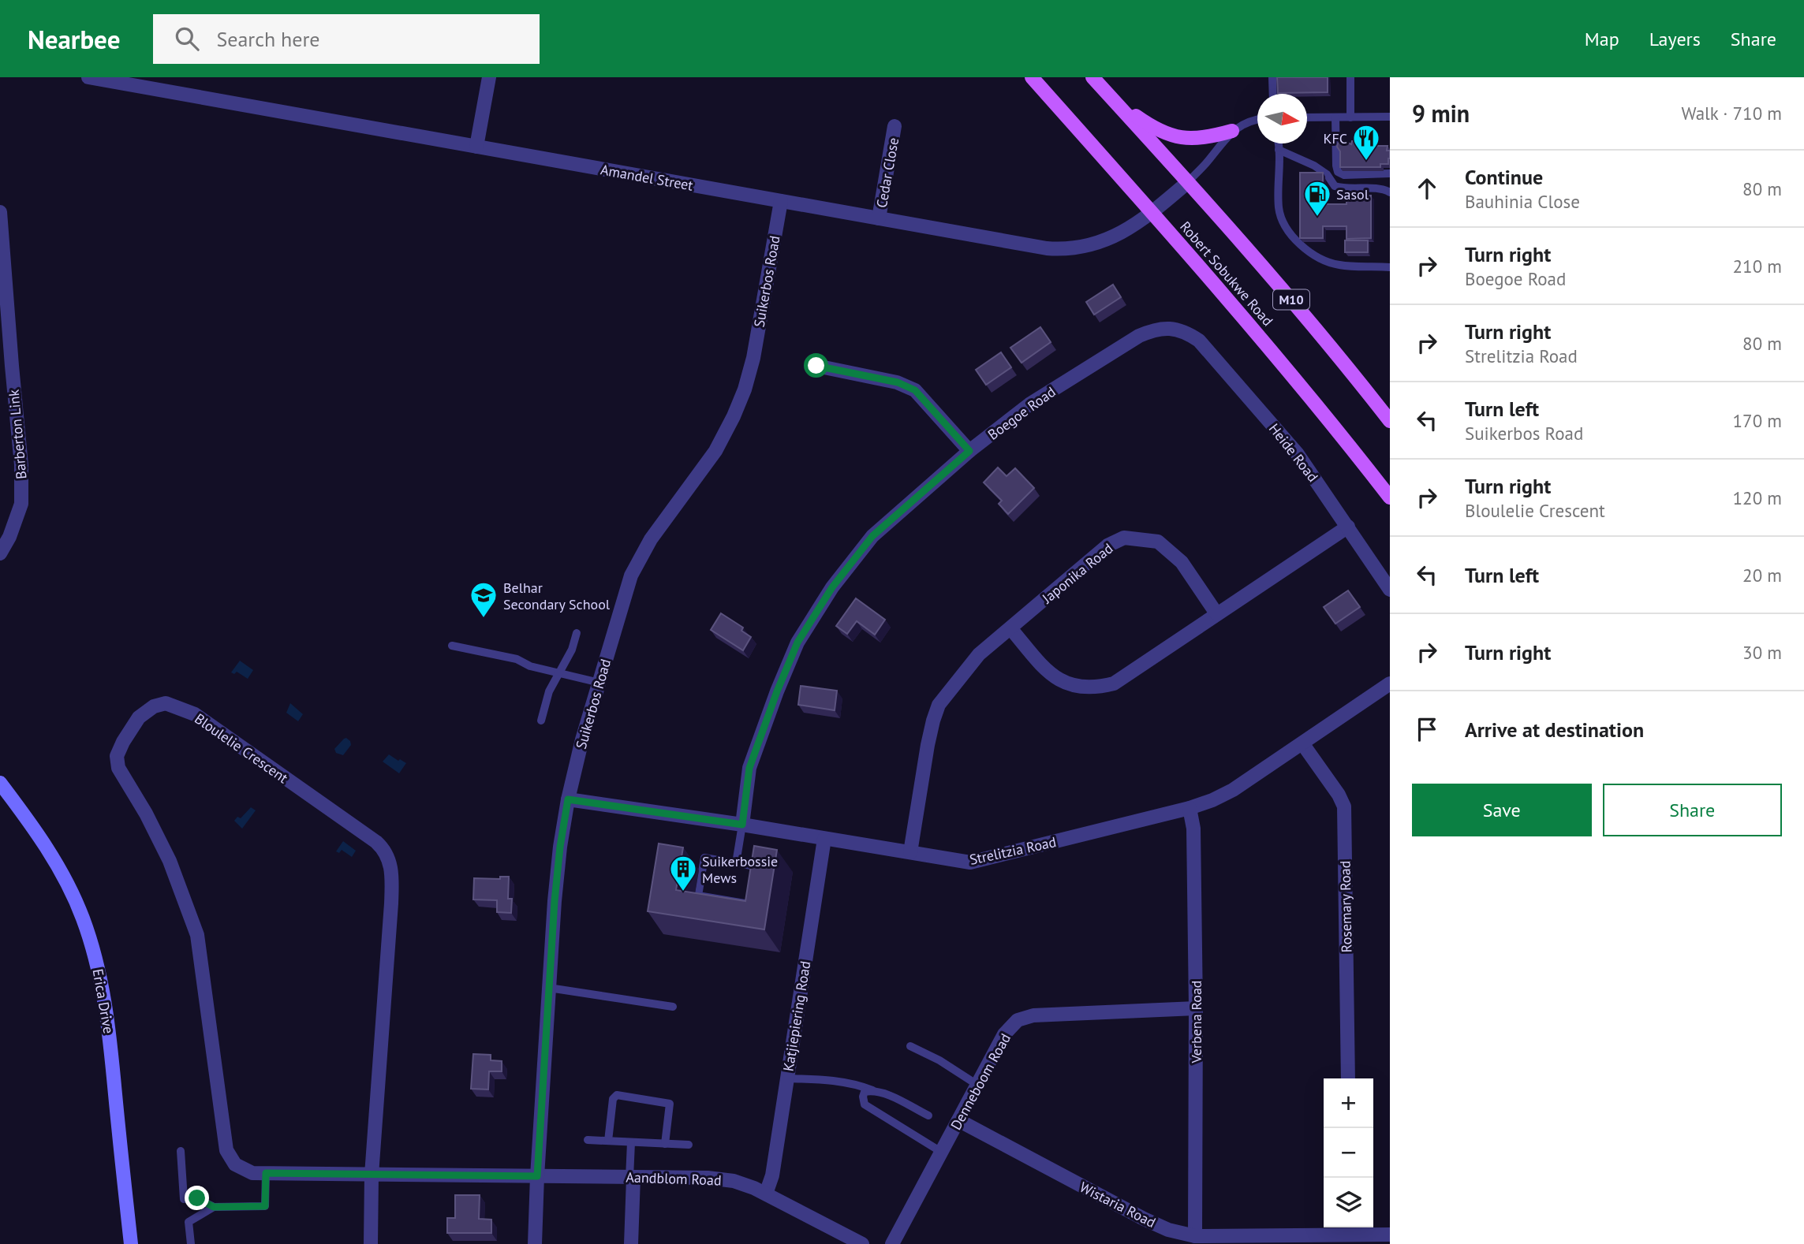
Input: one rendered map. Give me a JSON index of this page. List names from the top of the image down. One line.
{"streets":{"main road":["Robert Sobukwe Road","M10","Erica Drive"],"street":["Cedar Close","Amandel Street","Suikerbos Road","Boegoe Road","Barberton Link","Heide Road","Japonika Road","Bloulelie Crescent","Strelitzia Road","Rosemary Road","Katjiepiering Road","Verbena Road","Denneboom Road","Aandblom Road","Wistaria Road"]},"crossings":[["Cedar Close","Amandel Street"],["Amandel Street","Robert Sobukwe Road"],["Amandel Street","Suikerbos Road"],["Amandel Street","M10"],["Suikerbos Road","Bloulelie Crescent"],["Suikerbos Road","Strelitzia Road"],["Suikerbos Road","Aandblom Road"],["Boegoe Road","Heide Road"],["Boegoe Road","Strelitzia Road"],["Japonika Road","Strelitzia Road"],["Bloulelie Crescent","Aandblom Road"],["Strelitzia Road","Rosemary Road"],["Strelitzia Road","Katjiepiering Road"],["Strelitzia Road","Verbena Road"],["Katjiepiering Road","Aandblom Road"],["Verbena Road","Denneboom Road"],["Verbena Road","Wistaria Road"],["Denneboom Road","Wistaria Road"]],"places":{"restaurant":["KFC"],"fuel station":["Sasol"],"school or university":["Belhar Secondary School"],"building":["Suikerbossie Mews"]},"north":"right","page":{"header":"Nearbee","search":"Search here","nav":["Map","Layers","Share"],"heading":["9 min","Walk · 710 m"],"list":[["Continue","Bauhinia Close","80 m"],["Turn right","Boegoe Road","210 m"],["Turn right","Strelitzia Road","80 m"],["Turn left","Suikerbos Road","170 m"],["Turn right","Bloulelie Crescent","120 m"],["Turn left","20 m"],["Turn right","30 m"],"Arrive at destination"],"buttons":["Save","Share"],"map_buttons":["+","−"]}}
